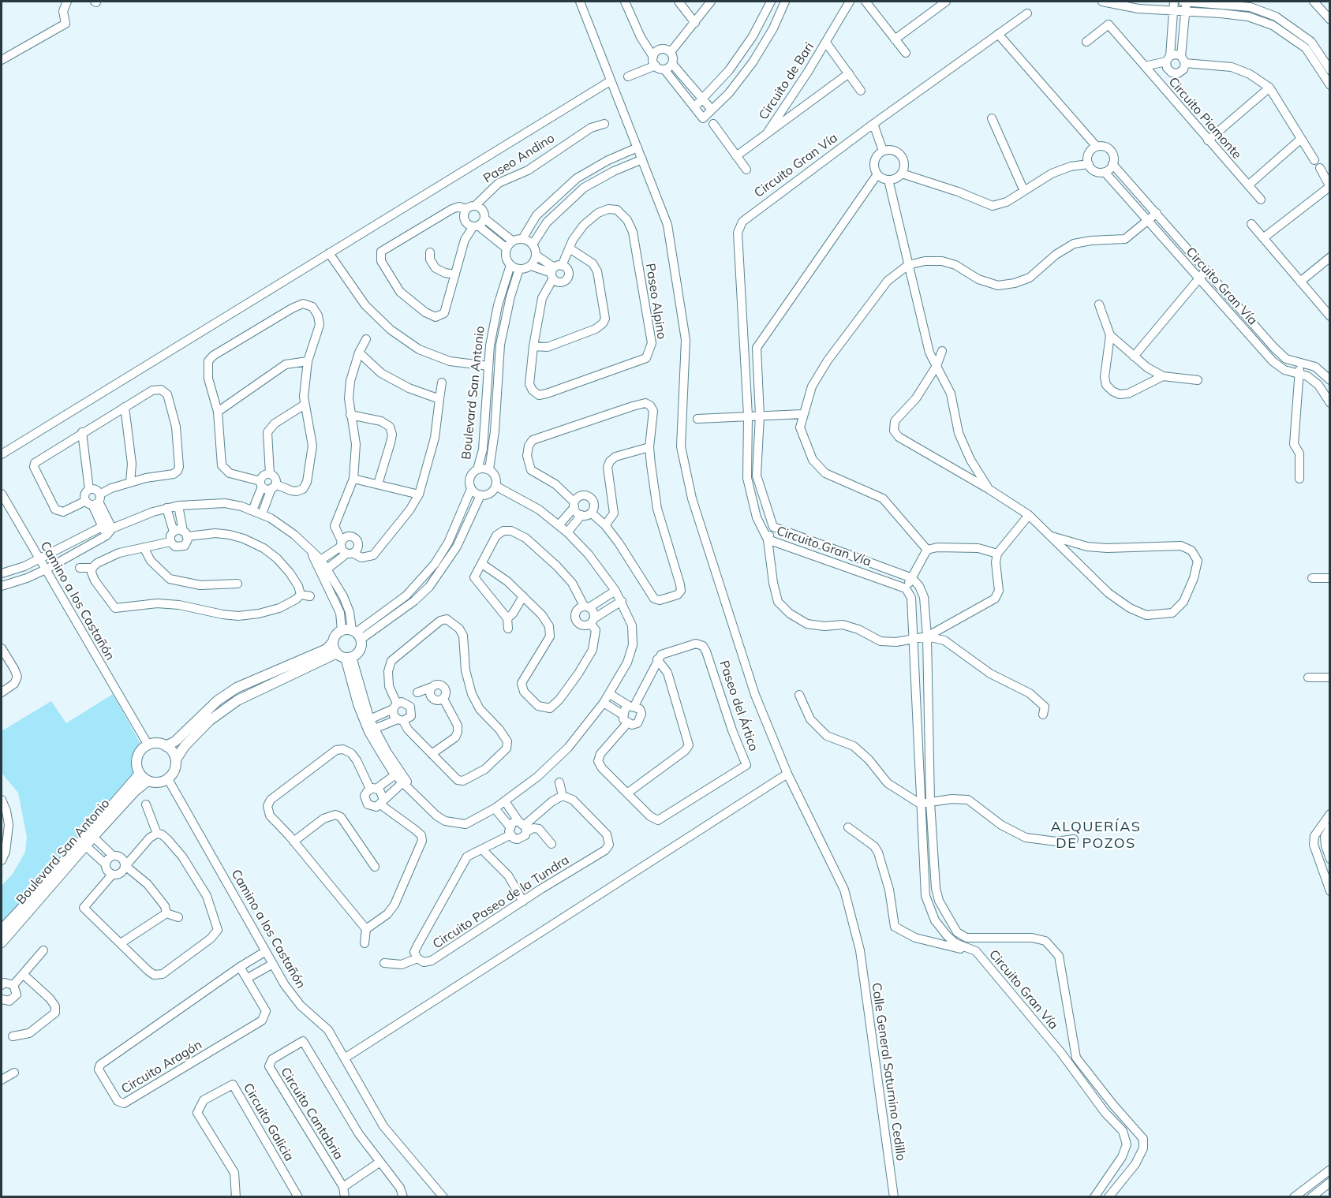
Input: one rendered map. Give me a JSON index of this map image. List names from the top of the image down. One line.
{"streets":{"street":["Circuito de Bari","Circuito Piamonte","Paseo Andino","Circuito Gran Vía","Paseo Alpino","Boulevard San Antonio","Camino a los Castañón","Paseo del Ártico","Circuito Paseo de la Tundra","Circuito Aragón","Calle General Saturnino Cedillo","Circuito Cantabria","Circuito Galicia"]},"crossings":[["Boulevard San Antonio","Camino a los Castañón"],["Camino a los Castañón","Circuito Aragón"]],"districts":["ALQUERÍAS DE POZOS"]}
